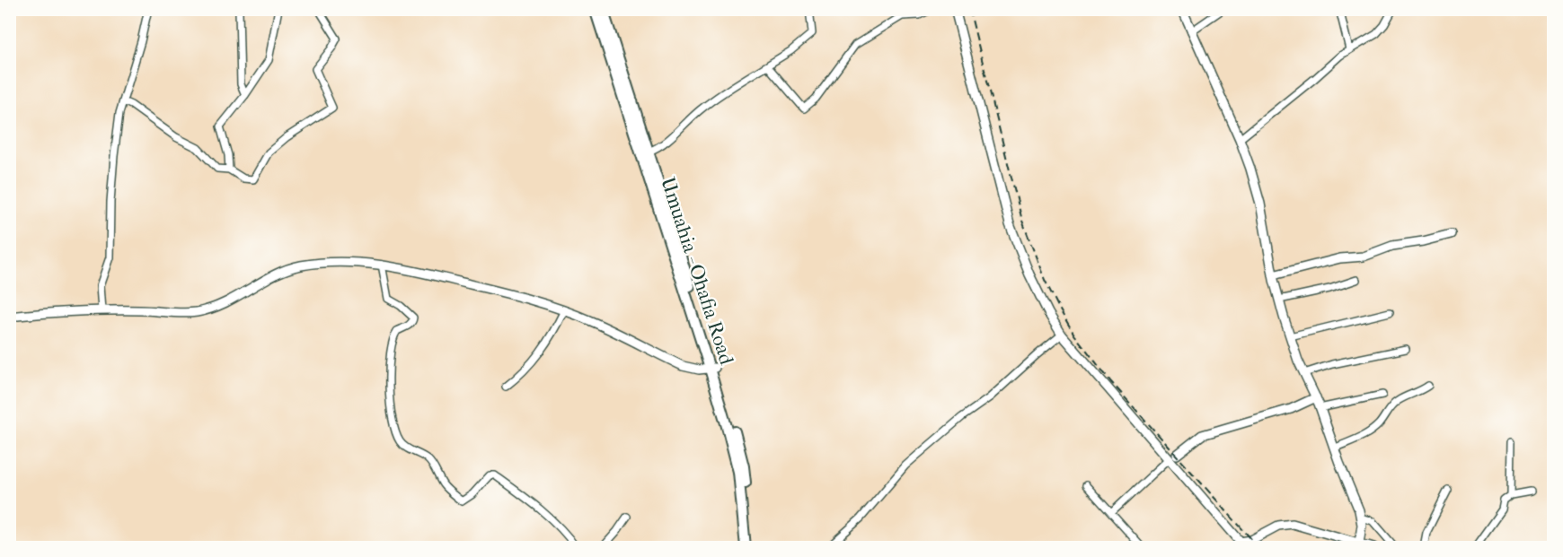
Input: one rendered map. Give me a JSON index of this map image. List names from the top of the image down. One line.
{"streets":{"main road":["Umuahia - Ohafia Road"]}}
